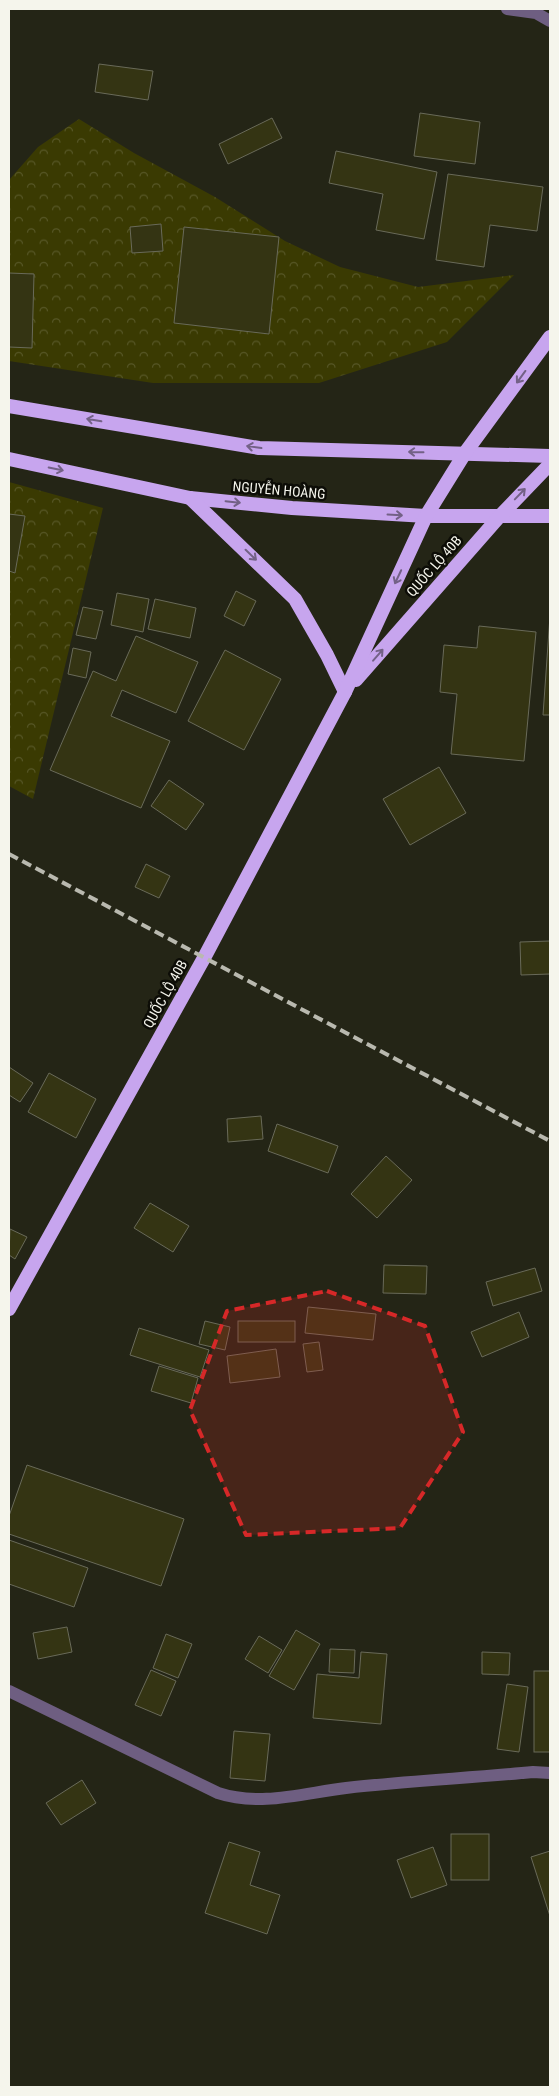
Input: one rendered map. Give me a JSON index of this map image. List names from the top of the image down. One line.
{"streets":{"highway":["NGUYỄN HOÀNG","QUỐC LỘ 40B"]},"crossings":[["NGUYỄN HOÀNG","QUỐC LỘ 40B"]]}
